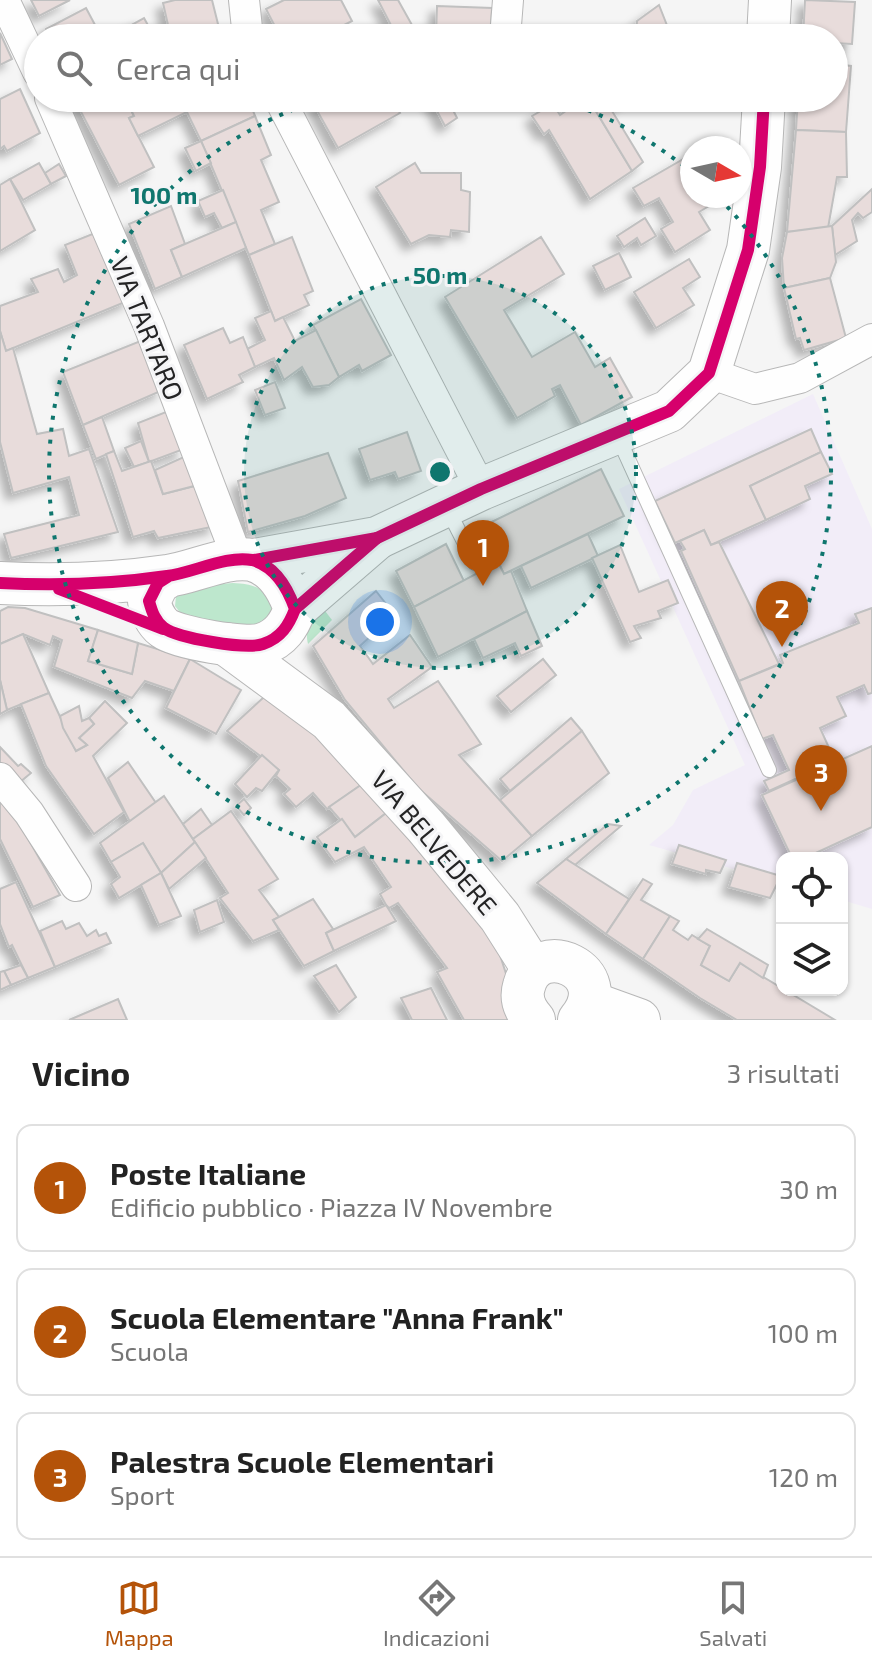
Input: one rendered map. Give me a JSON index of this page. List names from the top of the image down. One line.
{"streets":{"street":["VIA TARTARO","VIA BELVEDERE"]},"crossings":[["VIA TARTARO","VIA BELVEDERE"]],"north":"right","page":{"search":"Cerca qui","pins":["1","2","3"],"heading":["Vicino","3 risultati"],"list":[{"mark":"1","name":"Poste Italiane","note":"Edificio pubblico · Piazza IV Novembre","value":"30 m"},{"mark":"2","name":"Scuola Elementare \"Anna Frank\"","note":"Scuola","value":"100 m"},{"mark":"3","name":"Palestra Scuole Elementari","note":"Sport","value":"120 m"}],"nav":["Mappa","Indicazioni","Salvati"]},"rings":["100 m","50 m"]}
